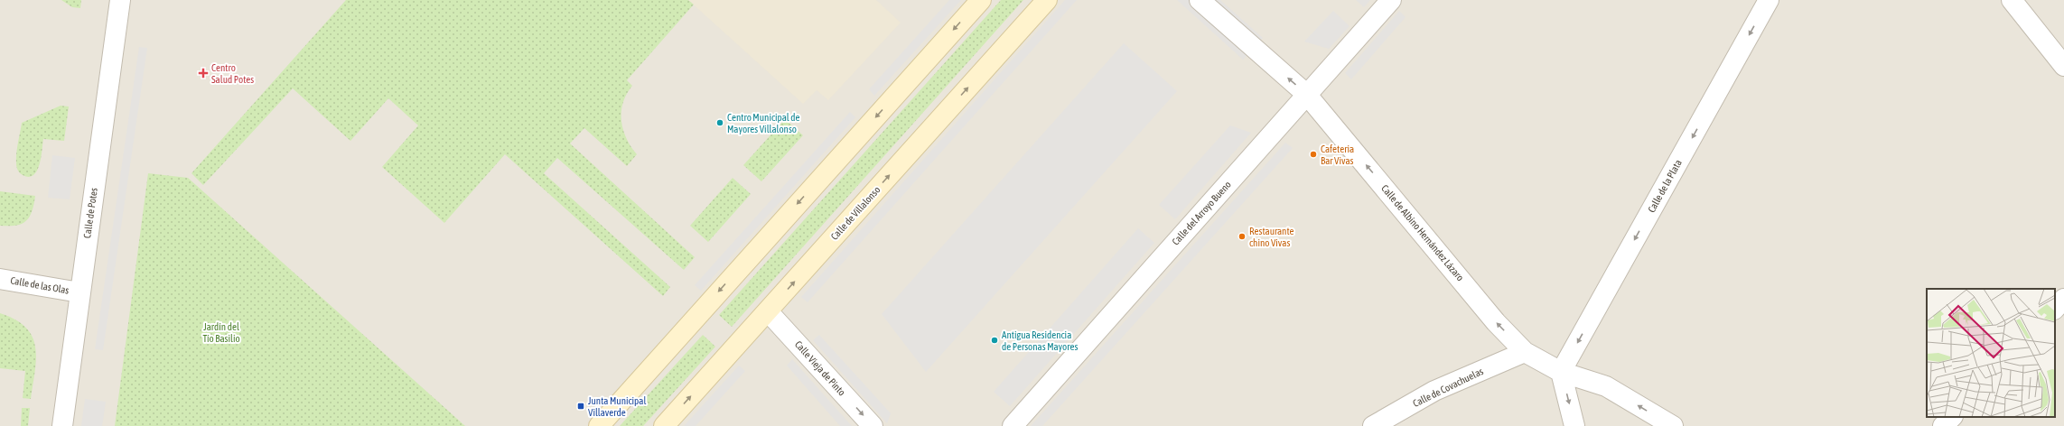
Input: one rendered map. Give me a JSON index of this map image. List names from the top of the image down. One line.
{"streets":{"main road":["Calle de Villalonso"],"street":["Calle de la Plata","Calle de Potes","Calle del Arroyo Bueno","Calle de Albino Hernández Lázaro","Calle de las Olas","Calle Vieja de Pinto","Calle de Covachuelas"]},"crossings":[["Calle de la Plata","Calle de Albino Hernández Lázaro"],["Calle de Potes","Calle de las Olas"],["Calle de Villalonso","Calle Vieja de Pinto"],["Calle del Arroyo Bueno","Calle de Albino Hernández Lázaro"],["Calle de Albino Hernández Lázaro","Calle de Covachuelas"]],"one_way":["Calle de la Plata","Calle de Albino Hernández Lázaro","Calle Vieja de Pinto"],"parks":["Jardín del Tío Basilio"],"places":{"health":["Centro Salud Potes"],"other":["Centro Municipal de Mayores Villalonso","Cafeteria Bar Vivas","Restaurante chino Vivas","Antigua Residencia de Personas Mayores"],"transit":["Junta Municipal Villaverde"]}}
